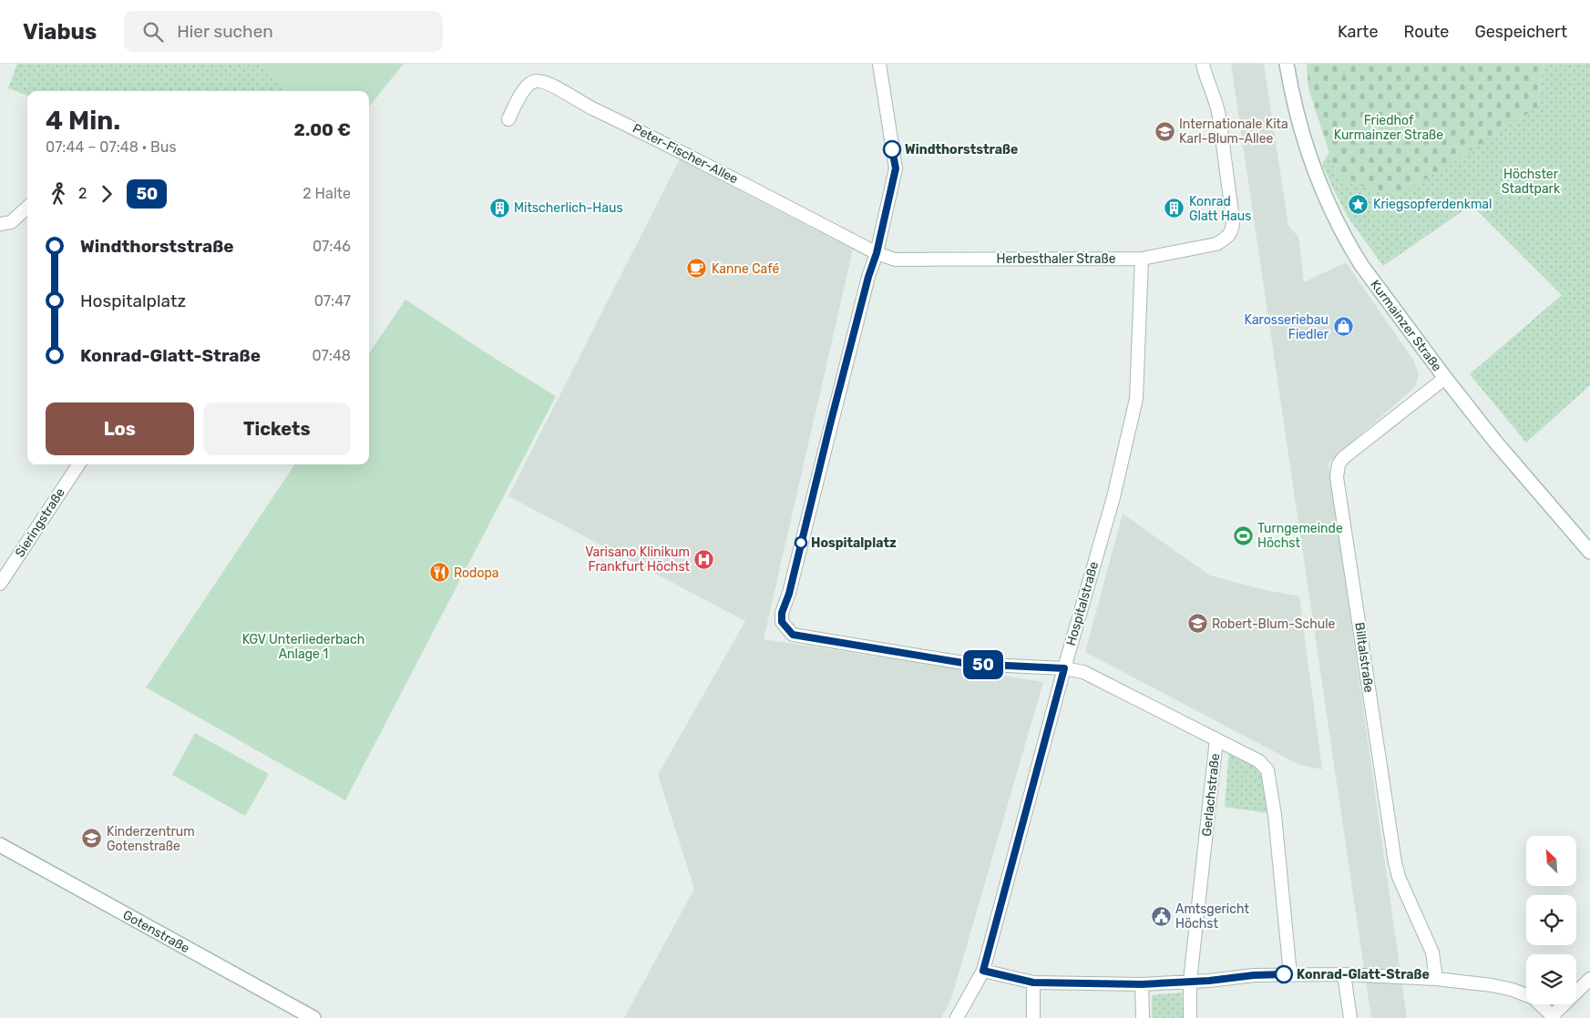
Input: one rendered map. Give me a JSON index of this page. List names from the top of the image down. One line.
{"streets":{"main road":["Kurmainzer Straße","Gotenstraße"],"street":["Peter-Fischer-Allee","Herbesthaler Straße","Sieringstraße","Hospitalstraße","Billtalstraße","Gerlachstraße"]},"crossings":[["Peter-Fischer-Allee","Herbesthaler Straße"],["Herbesthaler Straße","Hospitalstraße"],["Kurmainzer Straße","Billtalstraße"],["Hospitalstraße","Gerlachstraße"]],"parks":["Friedhof Kurmainzer Straße","Höchster Stadtpark","KGV Unterliederbach Anlage 1"],"places":{"school or university":["Internationale Kita Karl-Blum-Allee","Robert-Blum-Schule","Kinderzentrum Gotenstraße"],"other":["Windthorststraße","Hospitalplatz","Konrad-Glatt-Straße"],"place":["Kriegsopferdenkmal"],"building":["Mitscherlich-Haus","Konrad Glatt Haus"],"cafe":["Kanne Café"],"shop":["Karosseriebau Fiedler"],"sports":["Turngemeinde Höchst"],"hospital":["Varisano Klinikum Frankfurt Höchst"],"restaurant":["Rodopa"],"public building":["Amtsgericht Höchst"]},"lines":["bus line 50"],"north":"top left","page":{"header":"Viabus","search":"Hier suchen","nav":["Karte","Route","Gespeichert"],"on_map":"50","heading":["4 Min.","07:44 – 07:48 · Bus","2.00 €"],"legs":["2","50","2 Halte"],"list":[{"name":"Windthorststraße","value":"07:46"},{"name":"Hospitalplatz","value":"07:47"},{"name":"Konrad-Glatt-Straße","value":"07:48"}],"buttons":["Los","Tickets"]}}
